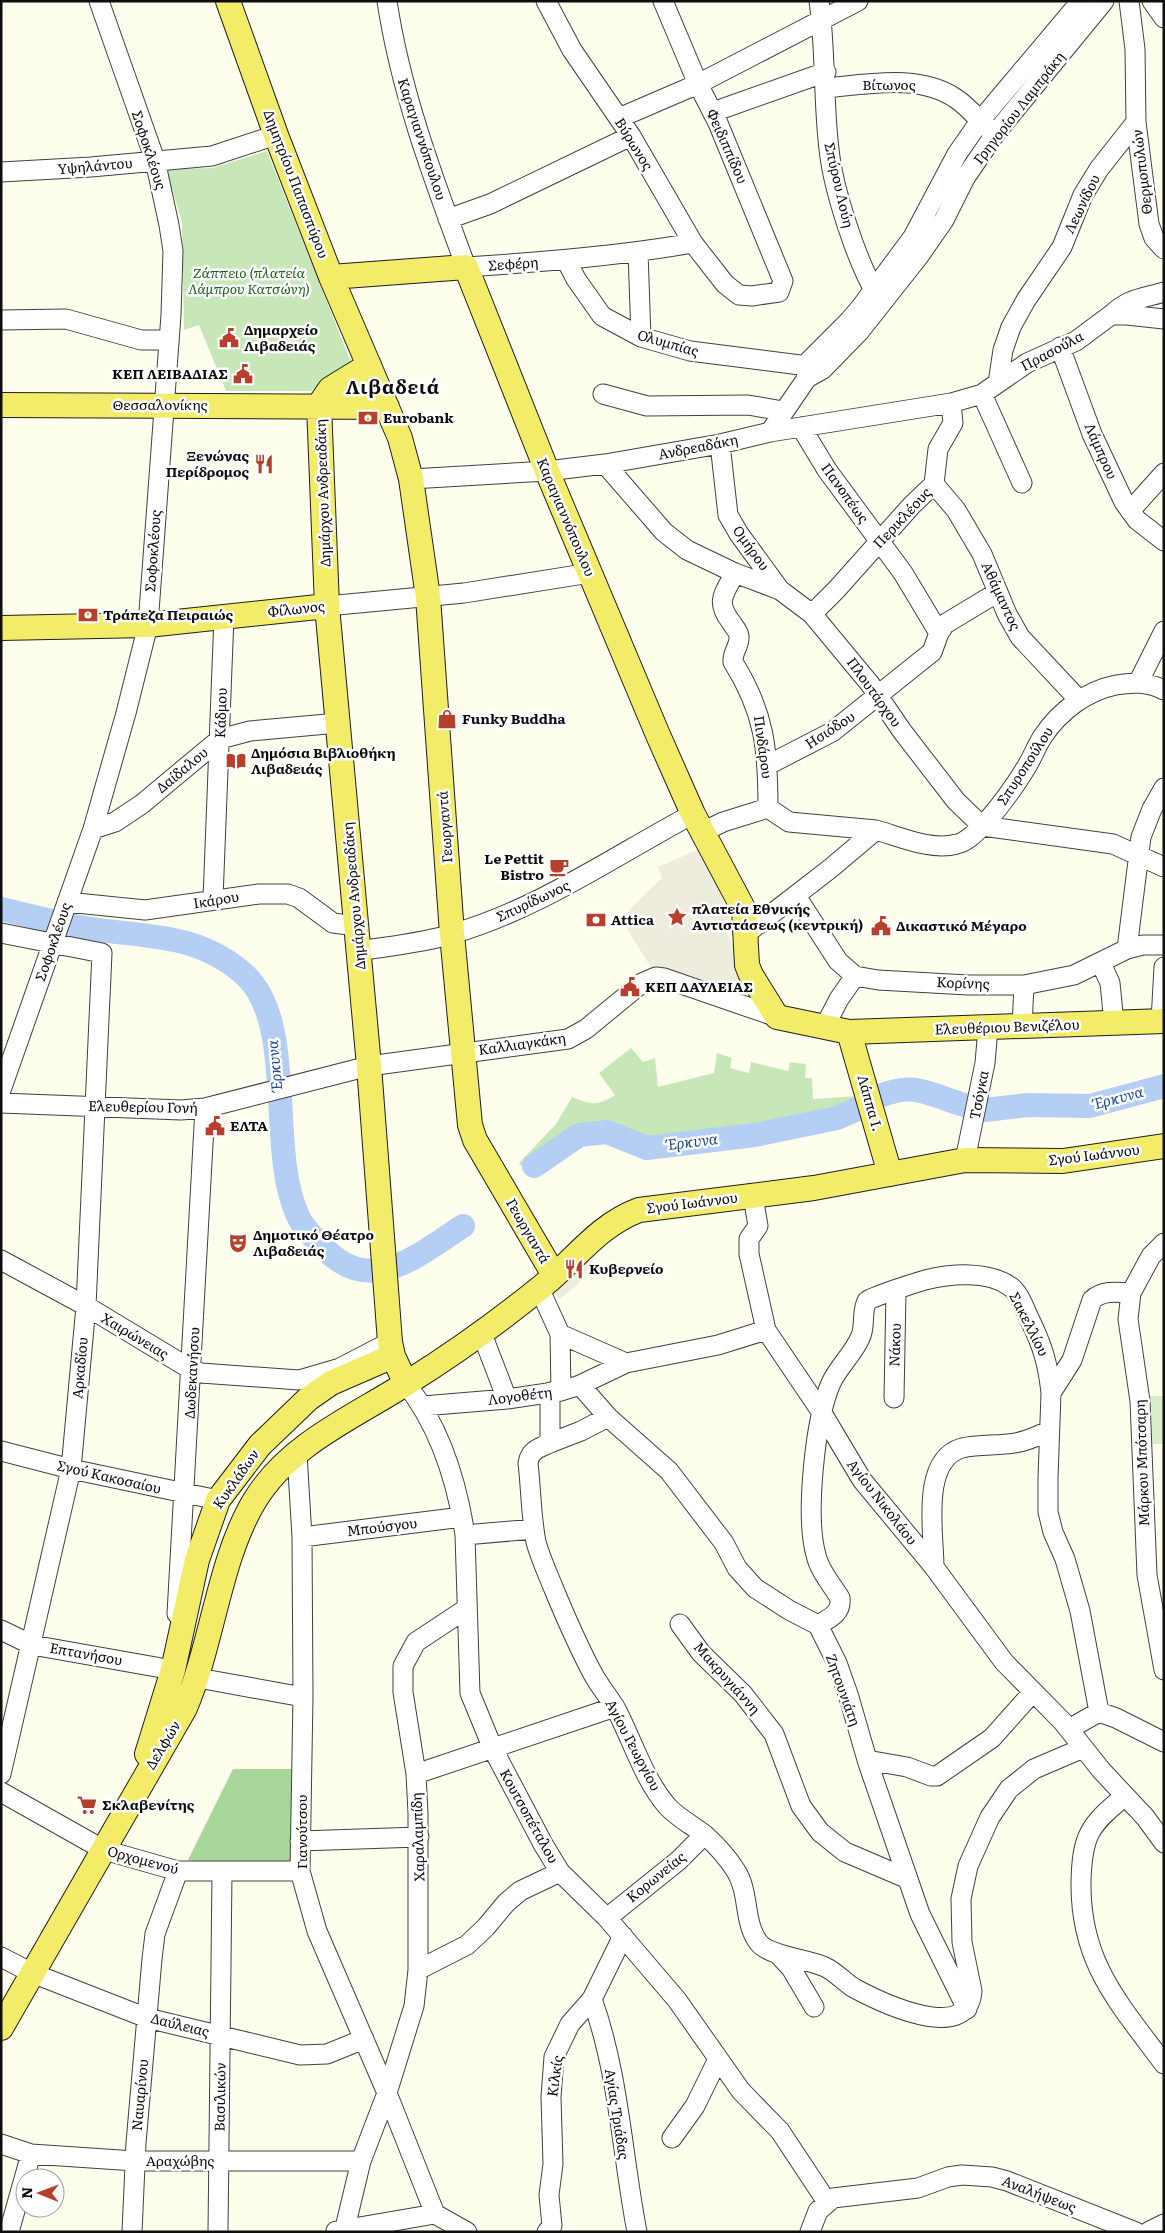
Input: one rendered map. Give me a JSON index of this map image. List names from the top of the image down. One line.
{"streets":{"main road":["Καραγιαννόπουλου","Δημητρίου Παπασπύρου","Σεφέρη","Θεσσαλονίκης","Δημάρχου Ανδρεαδάκη","Φίλωνος","Γεωργαντά","Ελευθέριου Βενιζέλου","Λάππα Ι.","Σγού Ιωάννου","Κυκλάδων","Δελφών"],"street":["Βίτωνος","Γρηγορίου Λαμπράκη","Βύρωνος","Φειδιππίδου","Σοφοκλέους","Υψηλάντου","Θερμοπυλών","Σπύρου Λούη","Λεωνίδου","Ολυμπίας","Πρασούλα","Ανδρεαδάκη","Λάμπρου","Πανοπέως","Περικλέους","Ομήρου","Αθάμαντος","Πλουτάρχου","Κάδμου","Ησιόδου","Πινδάρου","Σπυροπούλου","Δαίδαλου","Ικάρου","Σπυρίδωνος","Κορίνης","Καλλιαγκάκη","Τσόγκα","Ελευθερίου Γονή","Σακελλίου","Χαιρώνειας","Νάκου","Αρκαδίου","Δωδεκανήσου","Λογοθέτη","Μάρκου Μπότσαρη","Σγού Κακοσαίου","Αγίου Νικολάου","Μπούσγου","Επτανήσου","Μακρυγιάννη","Ζητουνιάτη","Αγίου Γεωργίου","Κουτσοπέταλου","Γιανούτσου","Χαραλαμπίδη","Ορχομενού","Κορωνείας","Δαύλειας","Κιλκίς","Ναυαρίνου","Βασιλικών","Αγίας Τριάδας","Αραχώβης","Αναλήψεως"]},"crossings":[["Βίτωνος","Γρηγορίου Λαμπράκη"],["Βίτωνος","Φειδιππίδου"],["Βίτωνος","Σπύρου Λούη"],["Γρηγορίου Λαμπράκη","Σπύρου Λούη"],["Γρηγορίου Λαμπράκη","Ολυμπίας"],["Γρηγορίου Λαμπράκη","Ανδρεαδάκη"],["Καραγιαννόπουλου","Σεφέρη"],["Καραγιαννόπουλου","Ανδρεαδάκη"],["Καραγιαννόπουλου","Φίλωνος"],["Καραγιαννόπουλου","Σπυρίδωνος"],["Καραγιαννόπουλου","Ελευθέριου Βενιζέλου"],["Καραγιαννόπουλου","Καλλιαγκάκη"],["Βύρωνος","Φειδιππίδου"],["Βύρωνος","Σεφέρη"],["Σοφοκλέους","Υψηλάντου"],["Σοφοκλέους","Θεσσαλονίκης"],["Σοφοκλέους","Φίλωνος"],["Σοφοκλέους","Δαίδαλου"],["Σοφοκλέους","Ικάρου"],["Σοφοκλέους","Αρκαδίου"],["Υψηλάντου","Δημητρίου Παπασπύρου"],["Θερμοπυλών","Λεωνίδου"],["Δημητρίου Παπασπύρου","Σεφέρη"],["Δημητρίου Παπασπύρου","Γεωργαντά"],["Λεωνίδου","Πρασούλα"],["Σεφέρη","Ολυμπίας"],["Πρασούλα","Λάμπρου"],["Θεσσαλονίκης","Δημάρχου Ανδρεαδάκη"],["Θεσσαλονίκης","Γεωργαντά"],["Ανδρεαδάκη","Πανοπέως"],["Ανδρεαδάκη","Περικλέους"],["Ανδρεαδάκη","Ομήρου"],["Ανδρεαδάκη","Πλουτάρχου"],["Ανδρεαδάκη","Γεωργαντά"],["Δημάρχου Ανδρεαδάκη","Φίλωνος"],["Δημάρχου Ανδρεαδάκη","Δαίδαλου"],["Δημάρχου Ανδρεαδάκη","Ικάρου"],["Δημάρχου Ανδρεαδάκη","Σπυρίδωνος"],["Δημάρχου Ανδρεαδάκη","Καλλιαγκάκη"],["Δημάρχου Ανδρεαδάκη","Ελευθερίου Γονή"],["Δημάρχου Ανδρεαδάκη","Σγού Ιωάννου"],["Δημάρχου Ανδρεαδάκη","Κυκλάδων"],["Δημάρχου Ανδρεαδάκη","Κουτσοπέταλου"],["Πανοπέως","Περικλέους"],["Πανοπέως","Ησιόδου"],["Περικλέους","Αθάμαντος"],["Περικλέους","Πλουτάρχου"],["Ομήρου","Πλουτάρχου"],["Αθάμαντος","Ησιόδου"],["Αθάμαντος","Σπυροπούλου"],["Φίλωνος","Κάδμου"],["Φίλωνος","Γεωργαντά"],["Πλουτάρχου","Ησιόδου"],["Πλουτάρχου","Πινδάρου"],["Πλουτάρχου","Σπυροπούλου"],["Κάδμου","Δαίδαλου"],["Κάδμου","Ικάρου"],["Ησιόδου","Πινδάρου"],["Πινδάρου","Σπυροπούλου"],["Γεωργαντά","Σπυρίδωνος"],["Γεωργαντά","Καλλιαγκάκη"],["Γεωργαντά","Σγού Ιωάννου"],["Ελευθέριου Βενιζέλου","Καλλιαγκάκη"],["Ελευθέριου Βενιζέλου","Τσόγκα"],["Ελευθέριου Βενιζέλου","Λάππα Ι."],["Καλλιαγκάκη","Ελευθερίου Γονή"],["Τσόγκα","Σγού Ιωάννου"],["Λάππα Ι.","Σγού Ιωάννου"],["Ελευθερίου Γονή","Αρκαδίου"],["Ελευθερίου Γονή","Δωδεκανήσου"],["Σγού Ιωάννου","Δελφών"],["Σγού Ιωάννου","Κουτσοπέταλου"],["Σγού Ιωάννου","Γιανούτσου"],["Σακελλίου","Νάκου"],["Σακελλίου","Αγίου Νικολάου"],["Χαιρώνειας","Αρκαδίου"],["Χαιρώνειας","Δωδεκανήσου"],["Χαιρώνειας","Κυκλάδων"],["Αρκαδίου","Σγού Κακοσαίου"],["Αρκαδίου","Επτανήσου"],["Δωδεκανήσου","Σγού Κακοσαίου"],["Δωδεκανήσου","Κυκλάδων"],["Λογοθέτη","Κουτσοπέταλου"],["Σγού Κακοσαίου","Κυκλάδων"],["Κυκλάδων","Επτανήσου"],["Μπούσγου","Αγίου Γεωργίου"],["Μπούσγου","Κουτσοπέταλου"],["Μπούσγου","Γιανούτσου"],["Μακρυγιάννη","Ζητουνιάτη"],["Δελφών","Γιανούτσου"],["Δελφών","Ορχομενού"],["Δελφών","Δαύλειας"],["Αγίου Γεωργίου","Κορωνείας"],["Κουτσοπέταλου","Χαραλαμπίδη"],["Κουτσοπέταλου","Κορωνείας"],["Κουτσοπέταλου","Κιλκίς"],["Κουτσοπέταλου","Αναλήψεως"],["Γιανούτσου","Χαραλαμπίδη"],["Γιανούτσου","Ορχομενού"],["Γιανούτσου","Δαύλειας"],["Χαραλαμπίδη","Αραχώβης"],["Ορχομενού","Ναυαρίνου"],["Ορχομενού","Βασιλικών"],["Δαύλειας","Ναυαρίνου"],["Δαύλειας","Βασιλικών"],["Κιλκίς","Αγίας Τριάδας"],["Ναυαρίνου","Αραχώβης"],["Βασιλικών","Αραχώβης"]],"districts":["Λιβαδειά"],"water":["Έρκυνα"],"parks":["Ζάππειο (πλατεία Λάμπρου Κατσώνη)"],"places":{"public building":["Δημαρχείο Λιβαδειάς","ΚΕΠ ΛΕΙΒΑΔΙΑΣ","Δικαστικό Μέγαρο","ΚΕΠ ΔΑΥΛΕΙΑΣ","ΕΛΤΑ"],"bank":["Eurobank","Τράπεζα Πειραιώς","Attica"],"restaurant":["Ξενώνας Περίδρομος","Κυβερνείο"],"shop":["Funky Buddha"],"library":["Δημόσια Βιβλιοθήκη Λιβαδειάς"],"cafe":["Le Pettit Bistro"],"place":["πλατεία Εθνικής Αντιστάσεως (κεντρική)"],"theatre":["Δημοτικό Θέατρο Λιβαδειάς"],"supermarket":["Σκλαβενίτης"]},"north":"left"}
